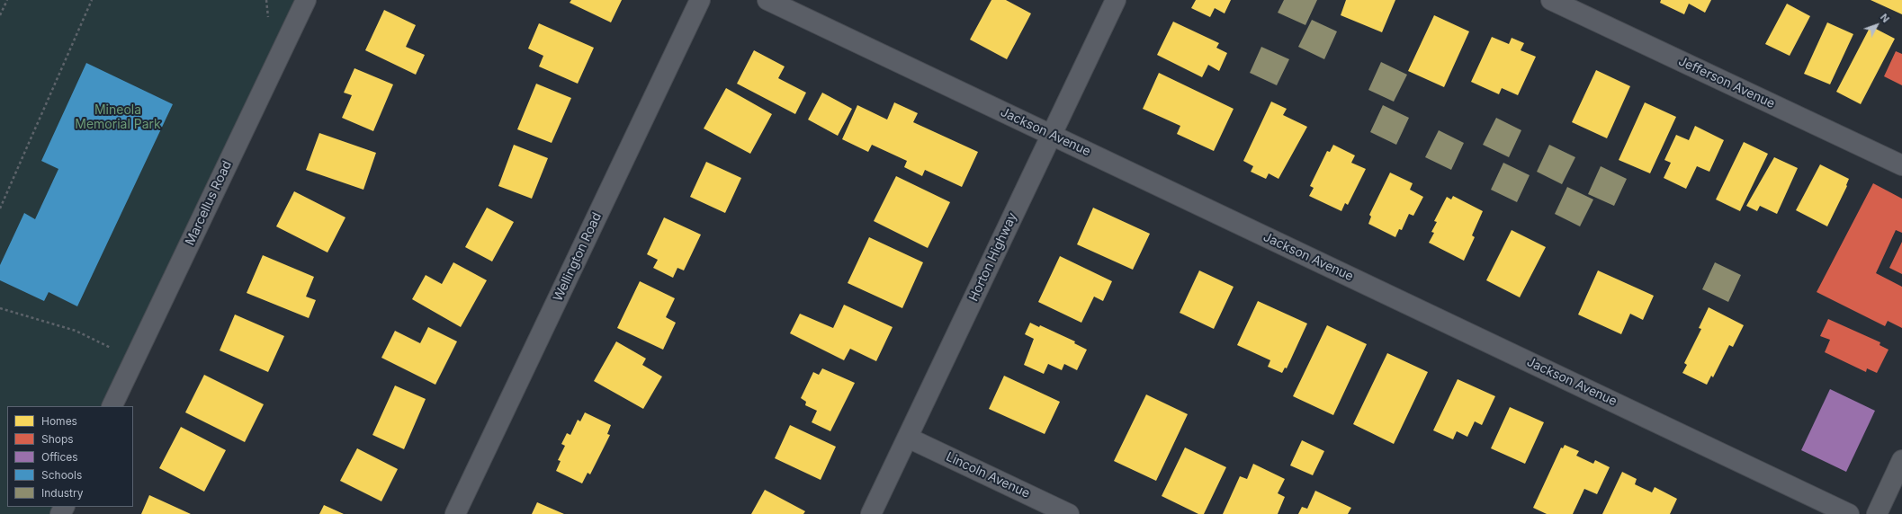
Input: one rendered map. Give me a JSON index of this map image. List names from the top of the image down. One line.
{"streets":{"street":["Jefferson Avenue","Jackson Avenue","Marcellus Road","Wellington Road","Horton Highway","Lincoln Avenue"]},"crossings":[["Jackson Avenue","Horton Highway"],["Horton Highway","Lincoln Avenue"]],"parks":["Mineola Memorial Park"],"legend":["Homes","Shops","Offices","Schools","Industry"],"north":"top right"}
